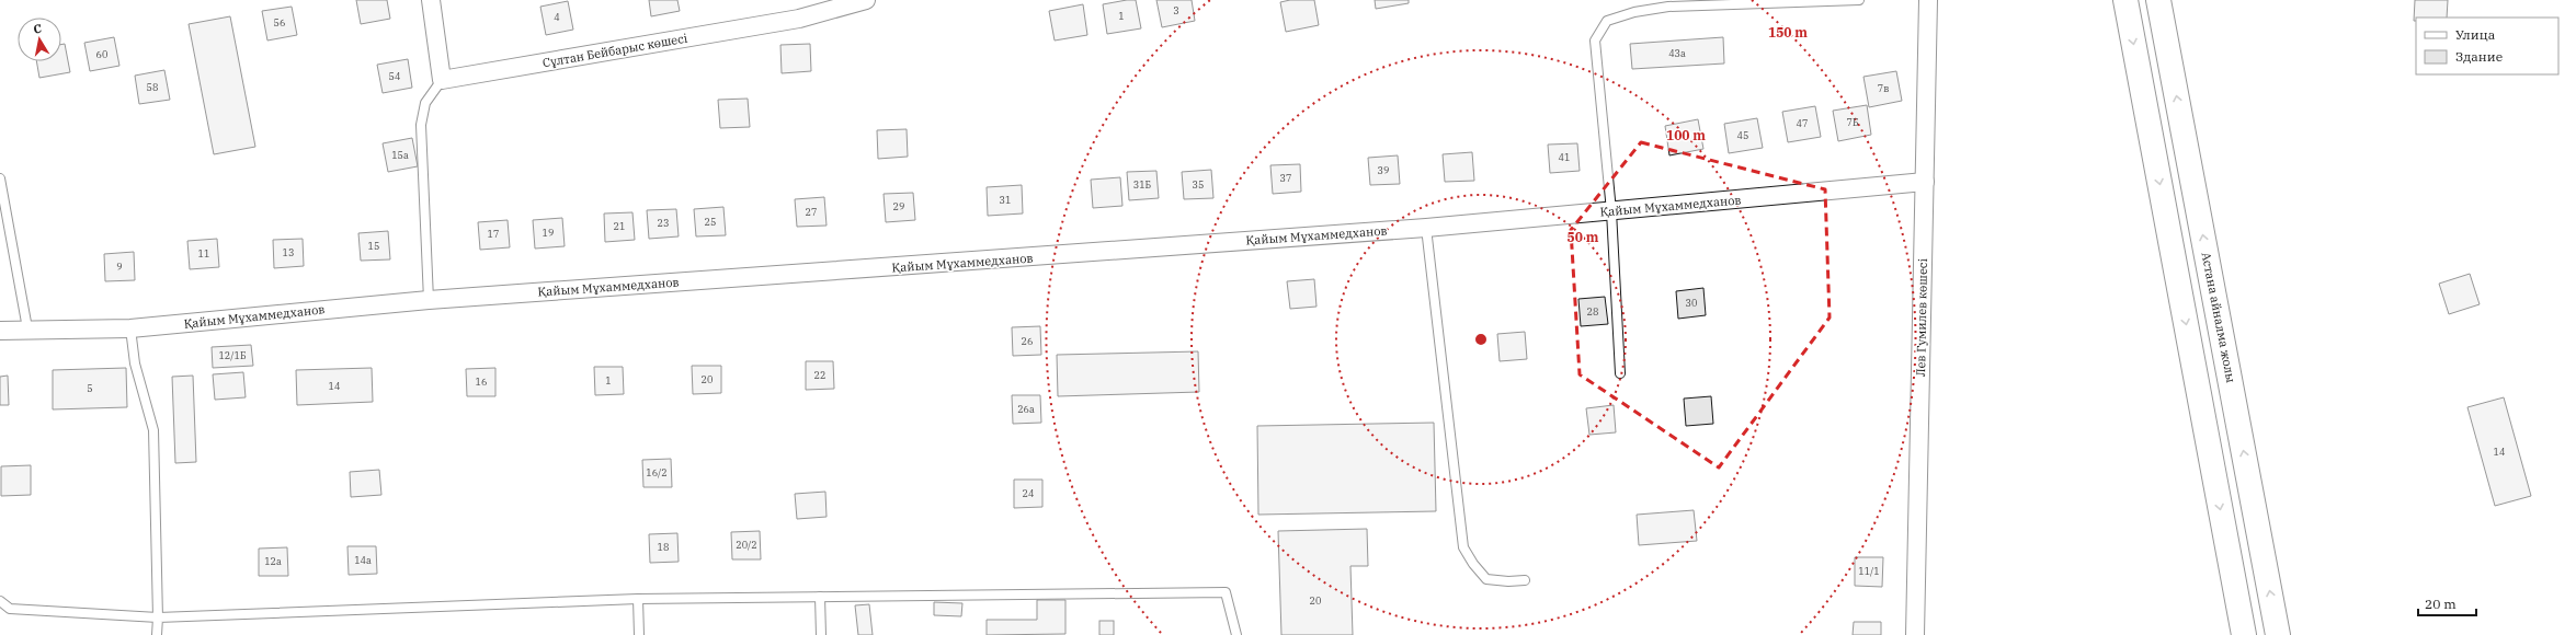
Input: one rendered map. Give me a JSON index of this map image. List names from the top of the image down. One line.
{"streets":{"highway":["Астана айналма жолы"],"street":["Сұлтан Бейбарыс көшесі","Қайым Мұхаммедханов","Лев Гумилев көшесі"]},"crossings":[["Қайым Мұхаммедханов","Лев Гумилев көшесі"]],"house_numbers":["3","1","4","56","43а","60","54","58","7в","7Б","47","45","15а","41","39","37","31Б","35","31","29","27","25","23","21","19","17","15","13","11","9","30","28","26","12/1Б","22","20","1","16","14","5","26а","14","16/2","24","20/2","18","14а","12а","11/1","20"],"legend":["Улица","Здание"],"scale_bar":"20 m","north":"top","rings":["150 m","100 m","50 m"]}
